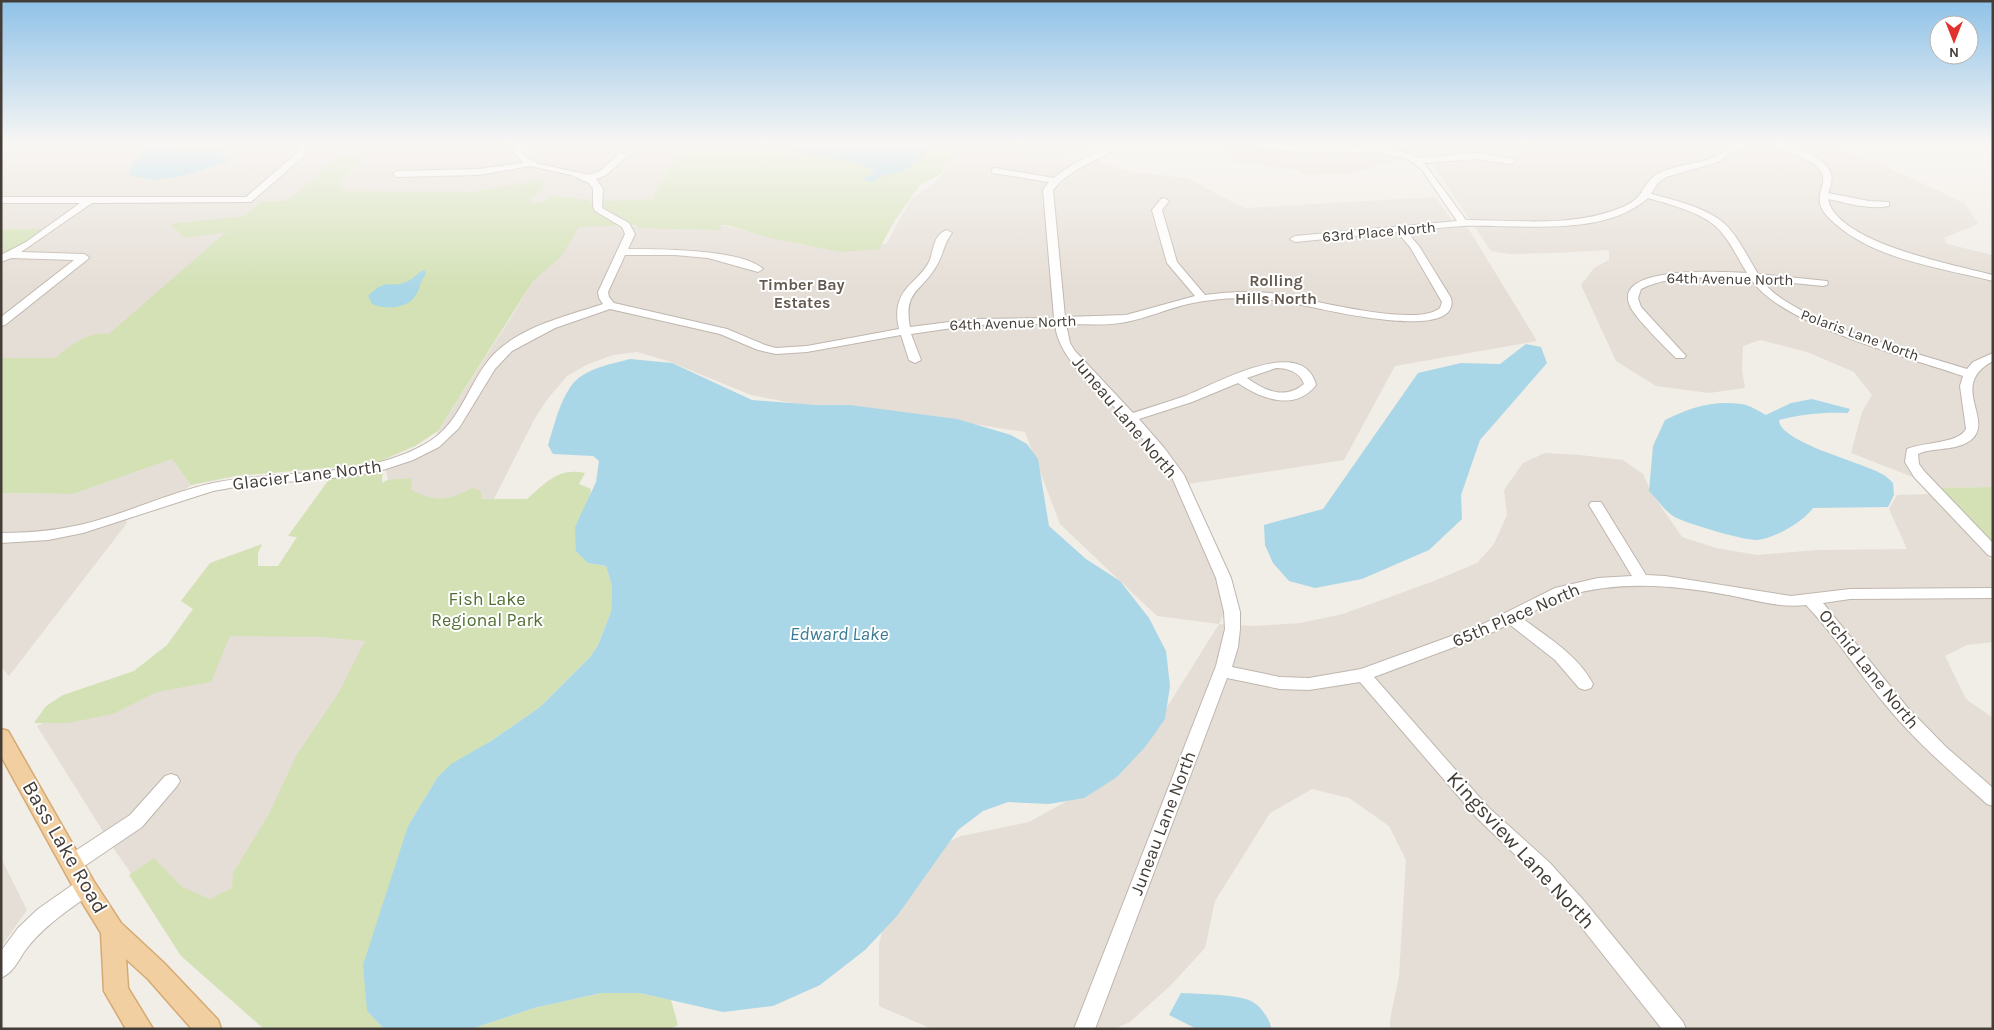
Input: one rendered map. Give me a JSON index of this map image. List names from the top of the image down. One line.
{"streets":{"main road":["Bass Lake Road"],"street":["63rd Place North","64th Avenue North","Polaris Lane North","Juneau Lane North","Glacier Lane North","65th Place North","Orchid Lane North","Kingsview Lane North"]},"crossings":[["63rd Place North","64th Avenue North"],["63rd Place North","Polaris Lane North"],["64th Avenue North","Polaris Lane North"],["64th Avenue North","Juneau Lane North"],["64th Avenue North","Glacier Lane North"],["Juneau Lane North","65th Place North"],["65th Place North","Orchid Lane North"],["65th Place North","Kingsview Lane North"]],"districts":["Rolling Hills North","Timber Bay Estates"],"water":["Edward Lake"],"parks":["Fish Lake Regional Park"],"north":"bottom"}
